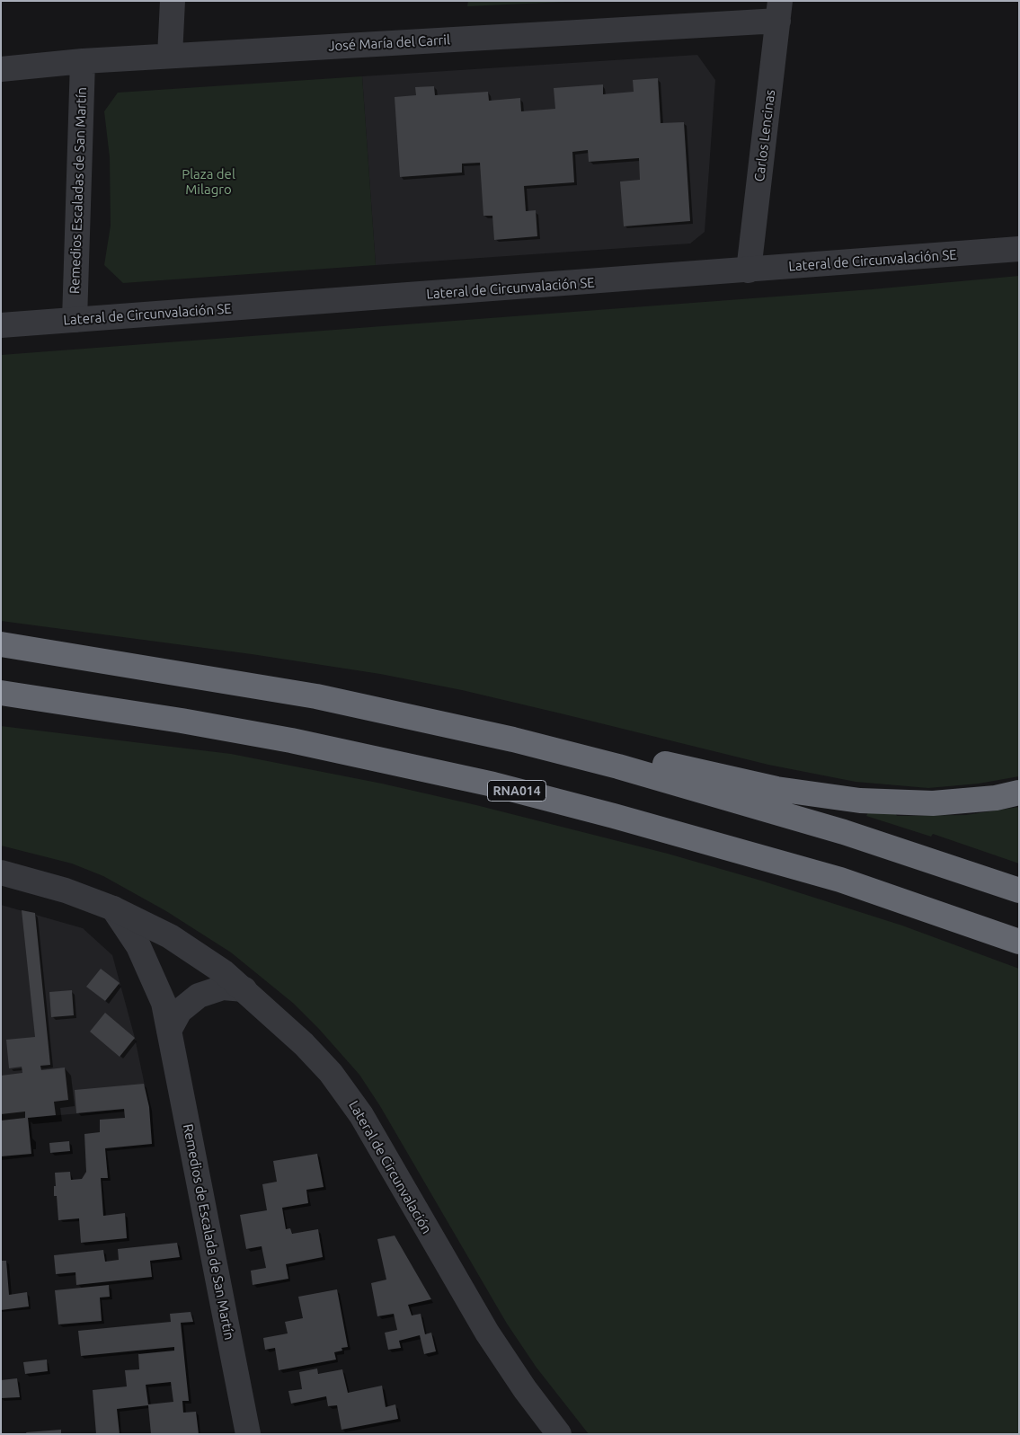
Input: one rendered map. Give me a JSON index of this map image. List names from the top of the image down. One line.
{"streets":{"highway":["RNA014"],"street":["José María del Carril","Carlos Lencinas","Remedios Escaladas de San Martín","Lateral de Circunvalación SE","Lateral de Circunvalación","Remedios de Escalada de San Martín"]},"crossings":[["José María del Carril","Carlos Lencinas"],["José María del Carril","Remedios Escaladas de San Martín"],["Carlos Lencinas","Lateral de Circunvalación SE"],["Remedios Escaladas de San Martín","Lateral de Circunvalación SE"],["Lateral de Circunvalación","Remedios de Escalada de San Martín"]],"parks":["Plaza del Milagro"]}
